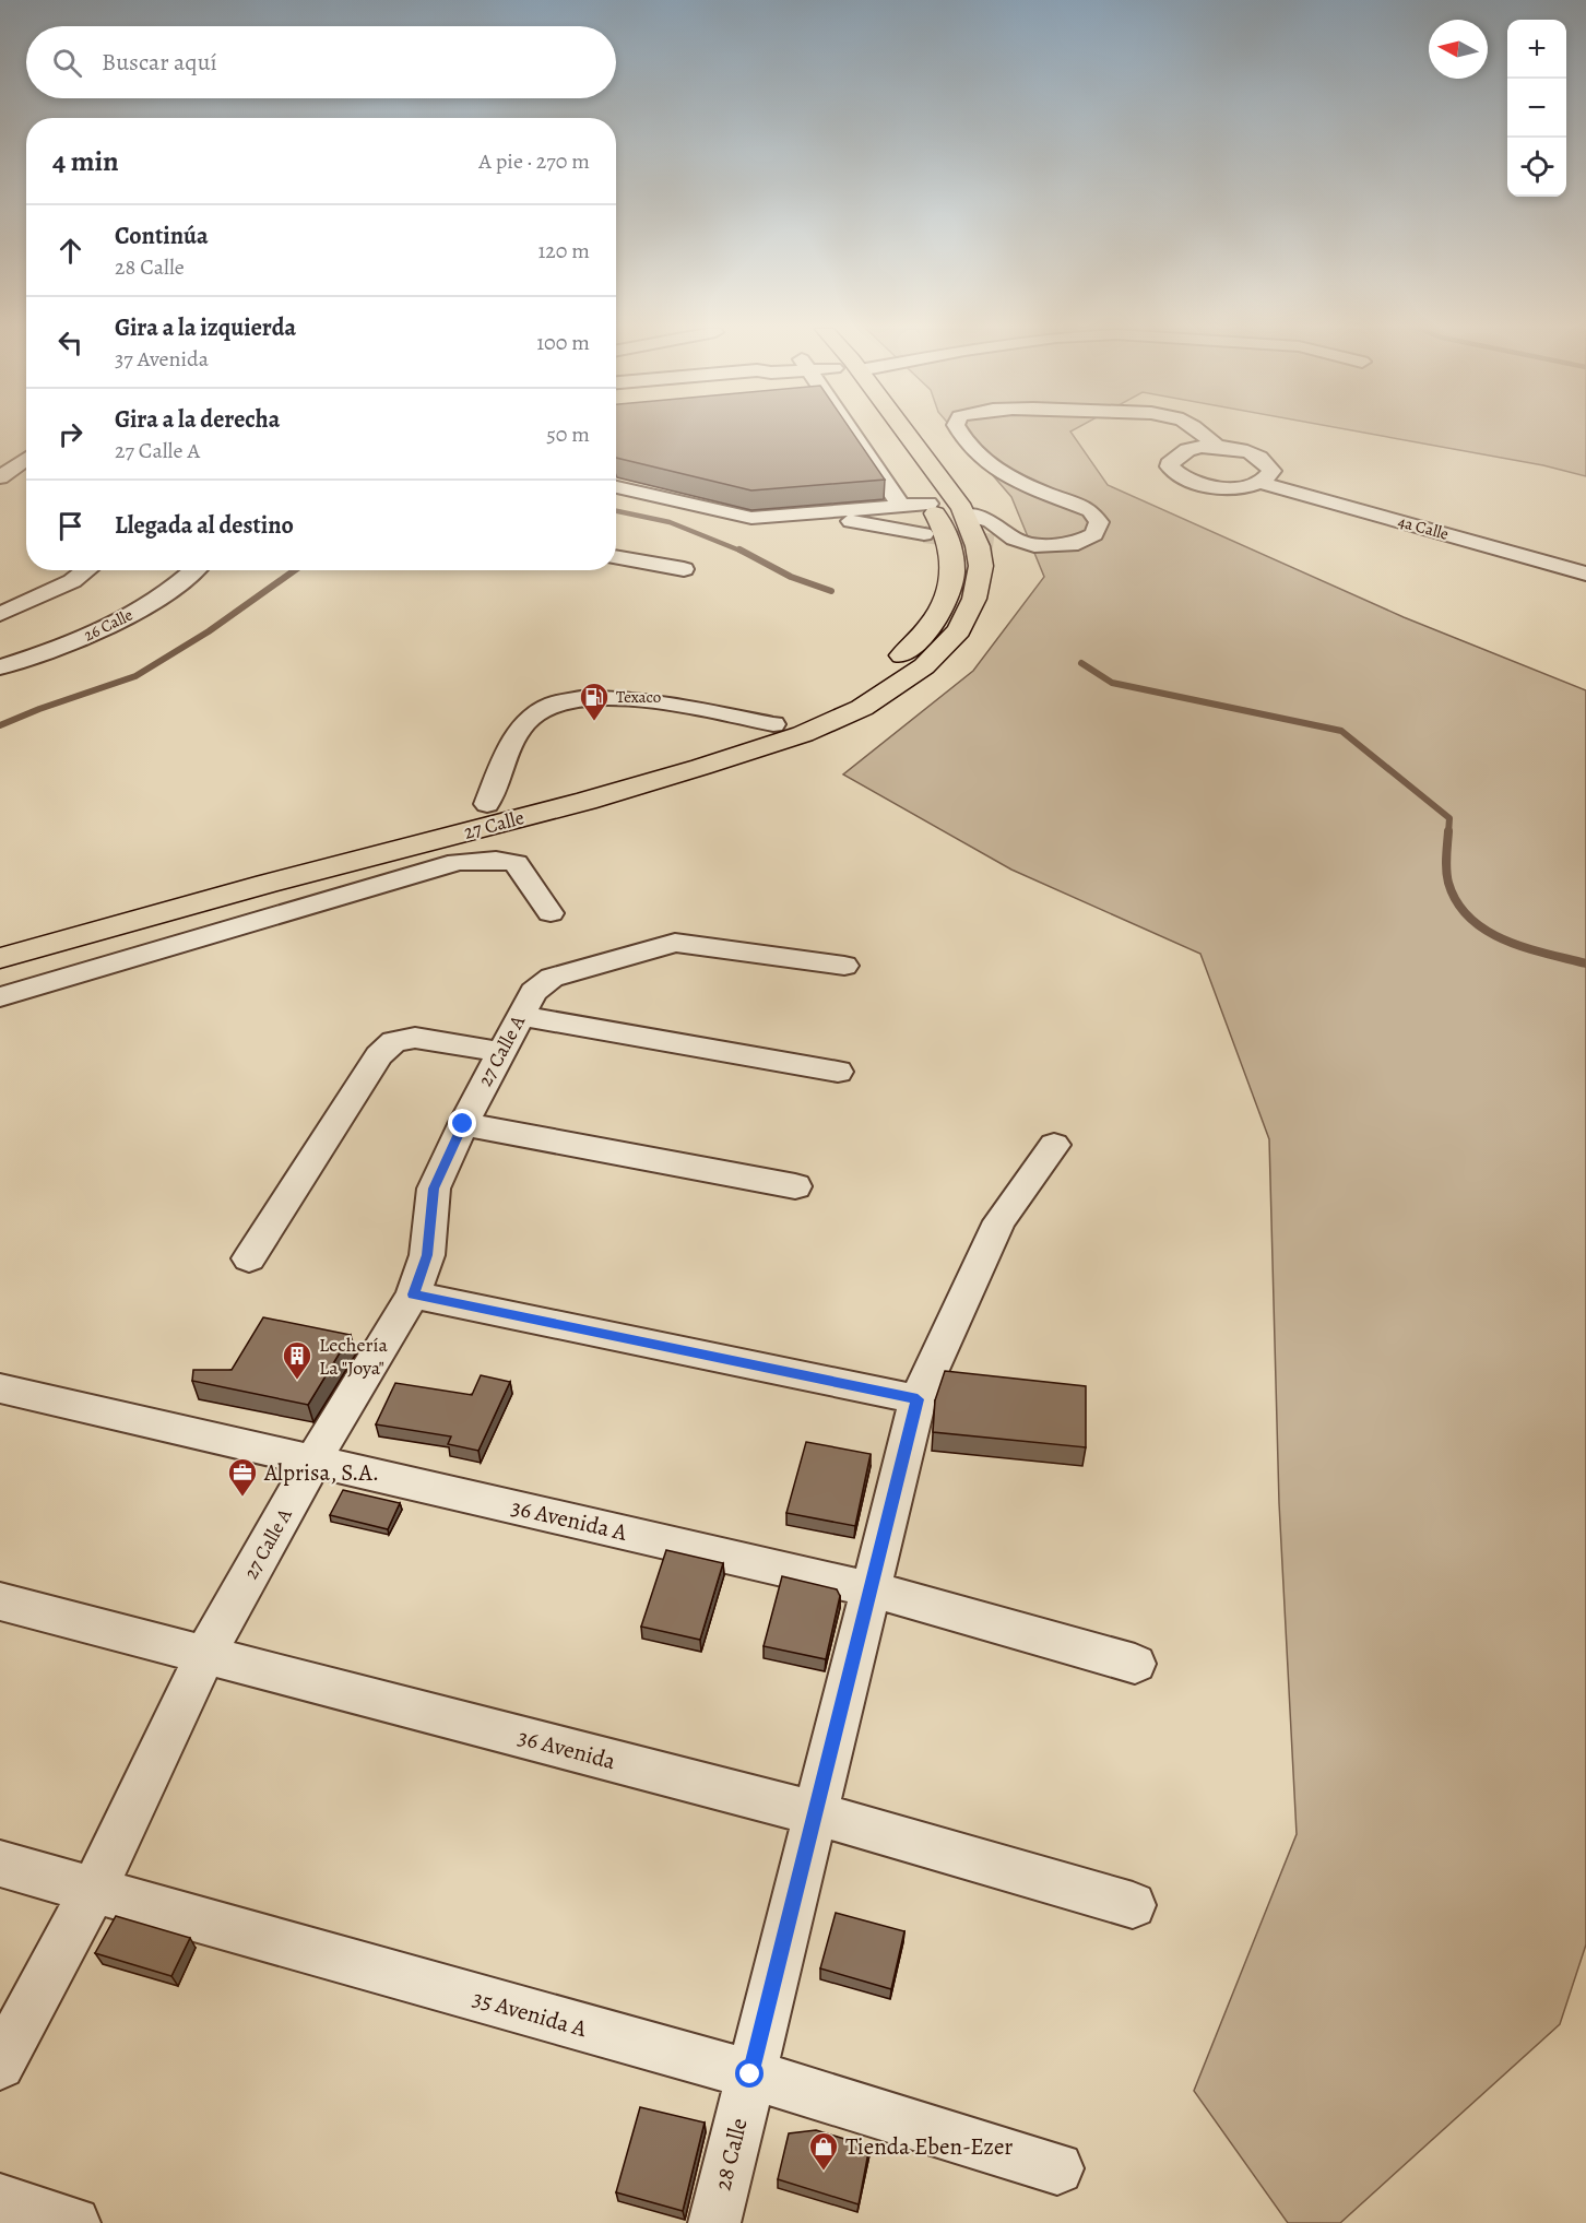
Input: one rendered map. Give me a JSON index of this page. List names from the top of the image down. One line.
{"streets":{"main road":["27 Calle"],"street":["4a Calle","26 Calle","27 Calle A","36 Avenida A","36 Avenida","35 Avenida A","28 Calle"]},"crossings":[["27 Calle A","36 Avenida A"],["27 Calle A","36 Avenida"],["27 Calle A","35 Avenida A"],["36 Avenida A","28 Calle"],["36 Avenida","28 Calle"],["35 Avenida A","28 Calle"]],"places":{"fuel station":["Texaco"],"building":["Lechería La \"Joya\""],"office":["Alprisa, S.A."],"shop":["Tienda Eben-Ezer"]},"north":"left","page":{"map_buttons":["+","−"],"search":"Buscar aquí","heading":["4 min","A pie · 270 m"],"list":[["Continúa","28 Calle","120 m"],["Gira a la izquierda","37 Avenida","100 m"],["Gira a la derecha","27 Calle A","50 m"],"Llegada al destino"]}}
